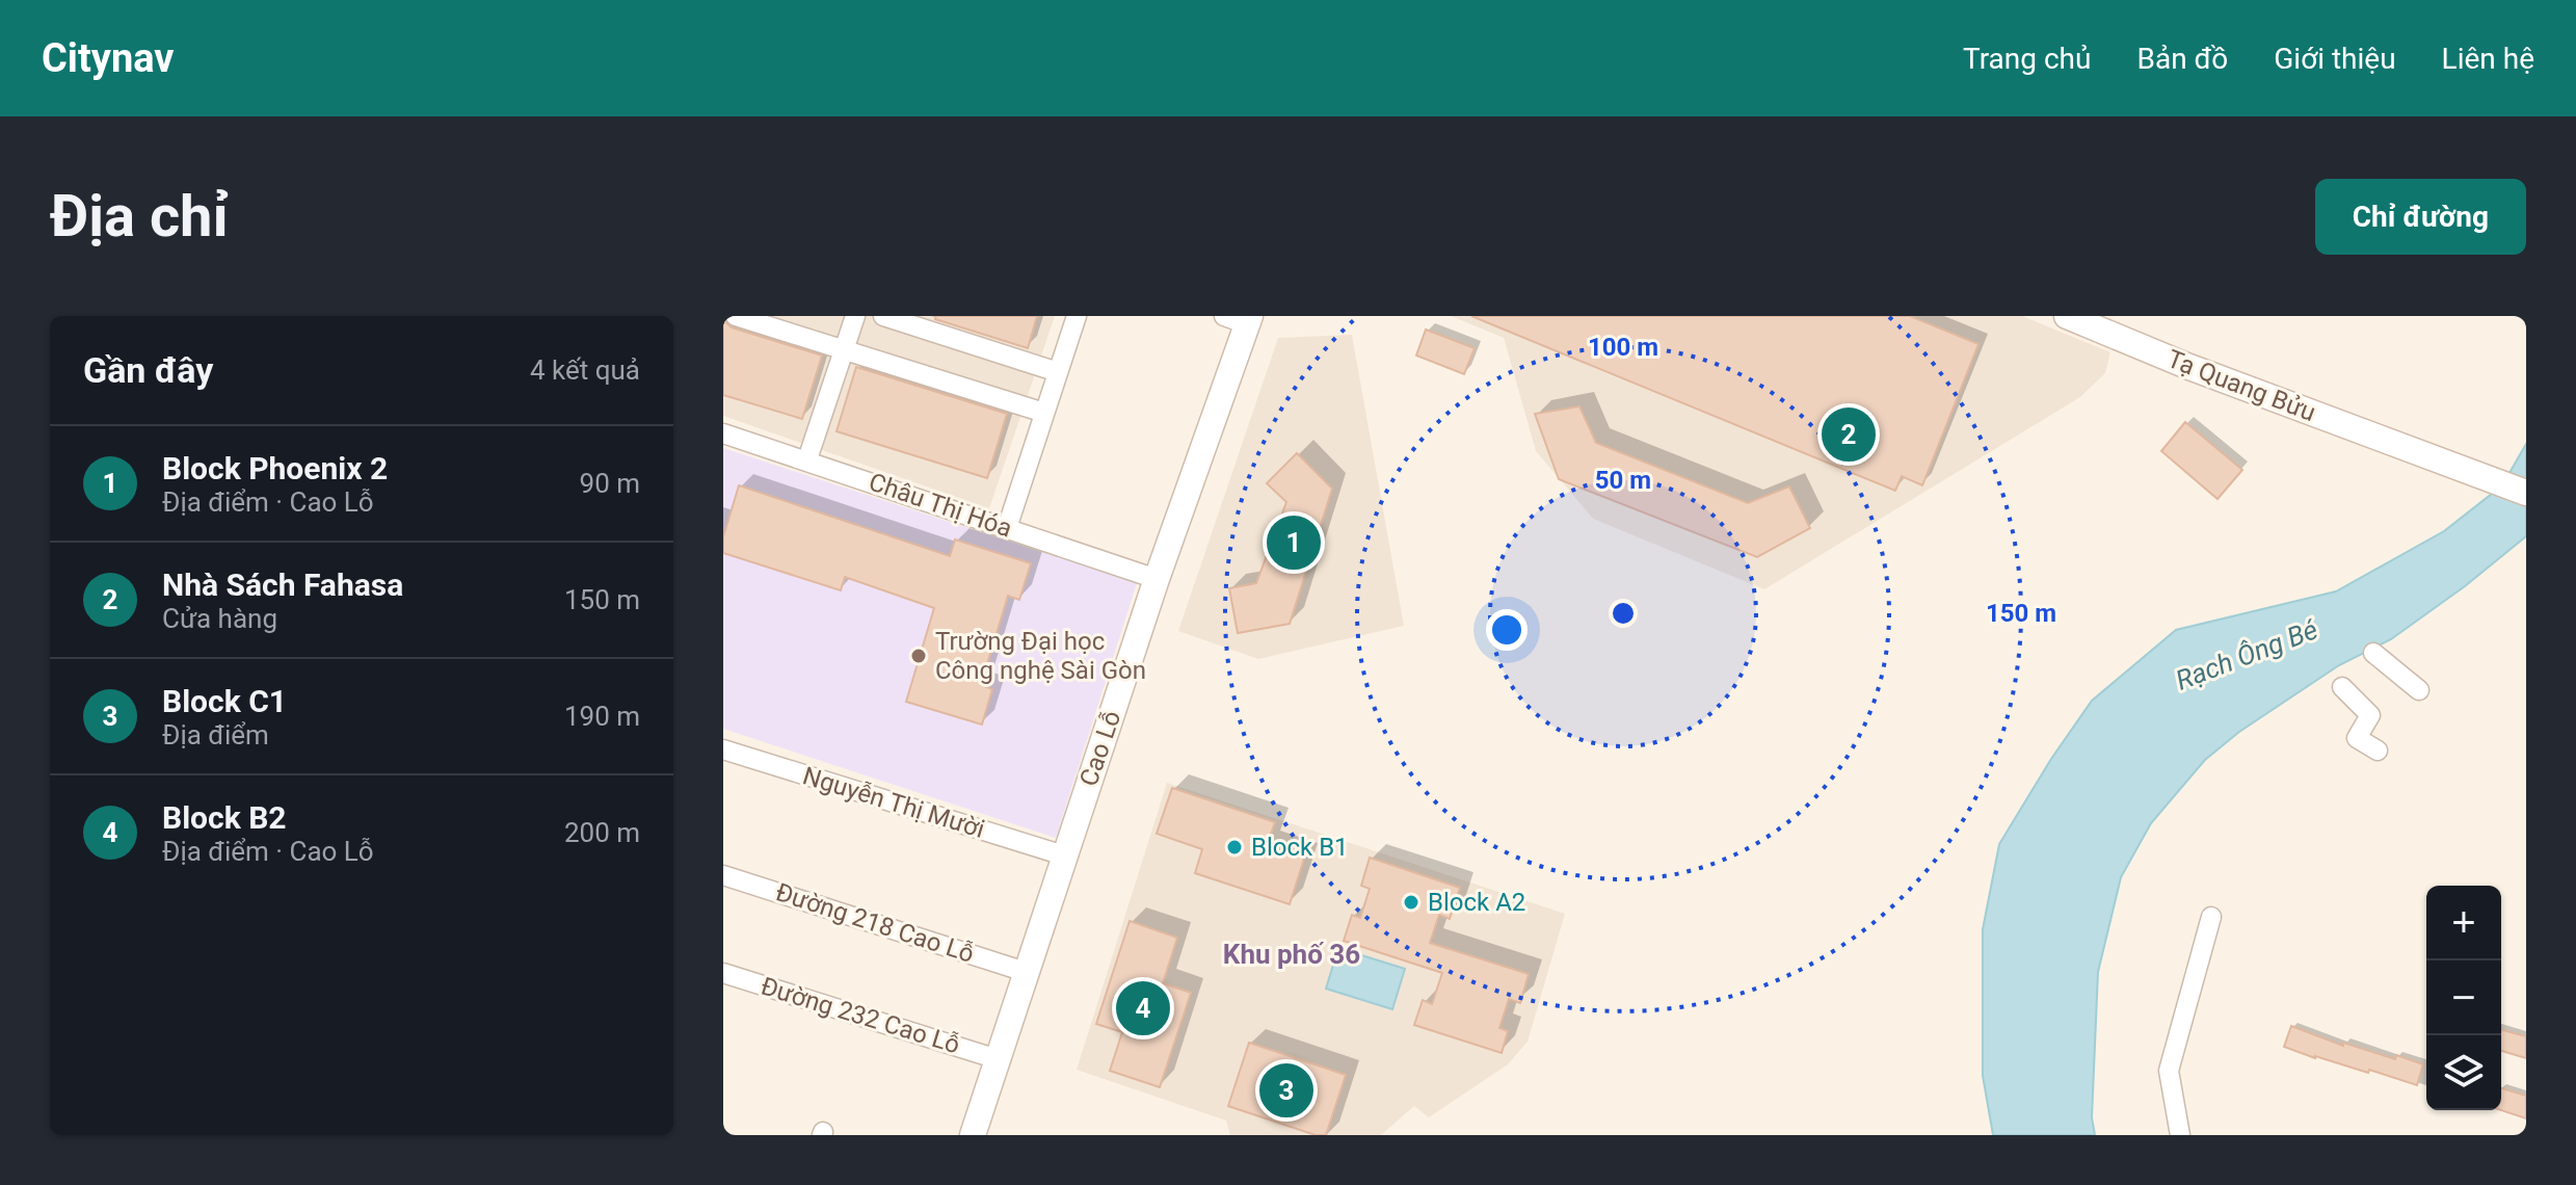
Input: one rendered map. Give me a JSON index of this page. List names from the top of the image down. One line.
{"streets":{"street":["Tạ Quang Bửu","Châu Thị Hóa","Cao Lỗ","Nguyễn Thị Mười","Đường 218 Cao Lỗ","Đường 232 Cao Lỗ"]},"crossings":[["Châu Thị Hóa","Cao Lỗ"],["Cao Lỗ","Nguyễn Thị Mười"],["Cao Lỗ","Đường 218 Cao Lỗ"],["Cao Lỗ","Đường 232 Cao Lỗ"]],"districts":["Khu phố 36"],"water":["Rạch Ông Bé"],"places":["Trường Đại học Công nghệ Sài Gòn","Block B1","Block A2"],"page":{"header":"Citynav","nav":["Trang chủ","Bản đồ","Giới thiệu","Liên hệ"],"buttons":"Chỉ đường","title":"Địa chỉ","heading":["Gần đây","4 kết quả"],"pins":["2","1","4","3"],"list":[{"mark":"1","name":"Block Phoenix 2","note":"Địa điểm · Cao Lỗ","value":"90 m"},{"mark":"2","name":"Nhà Sách Fahasa","note":"Cửa hàng","value":"150 m"},{"mark":"3","name":"Block C1","note":"Địa điểm","value":"190 m"},{"mark":"4","name":"Block B2","note":"Địa điểm · Cao Lỗ","value":"200 m"}],"map_buttons":["+","−"]},"rings":["100 m","50 m","150 m"]}
